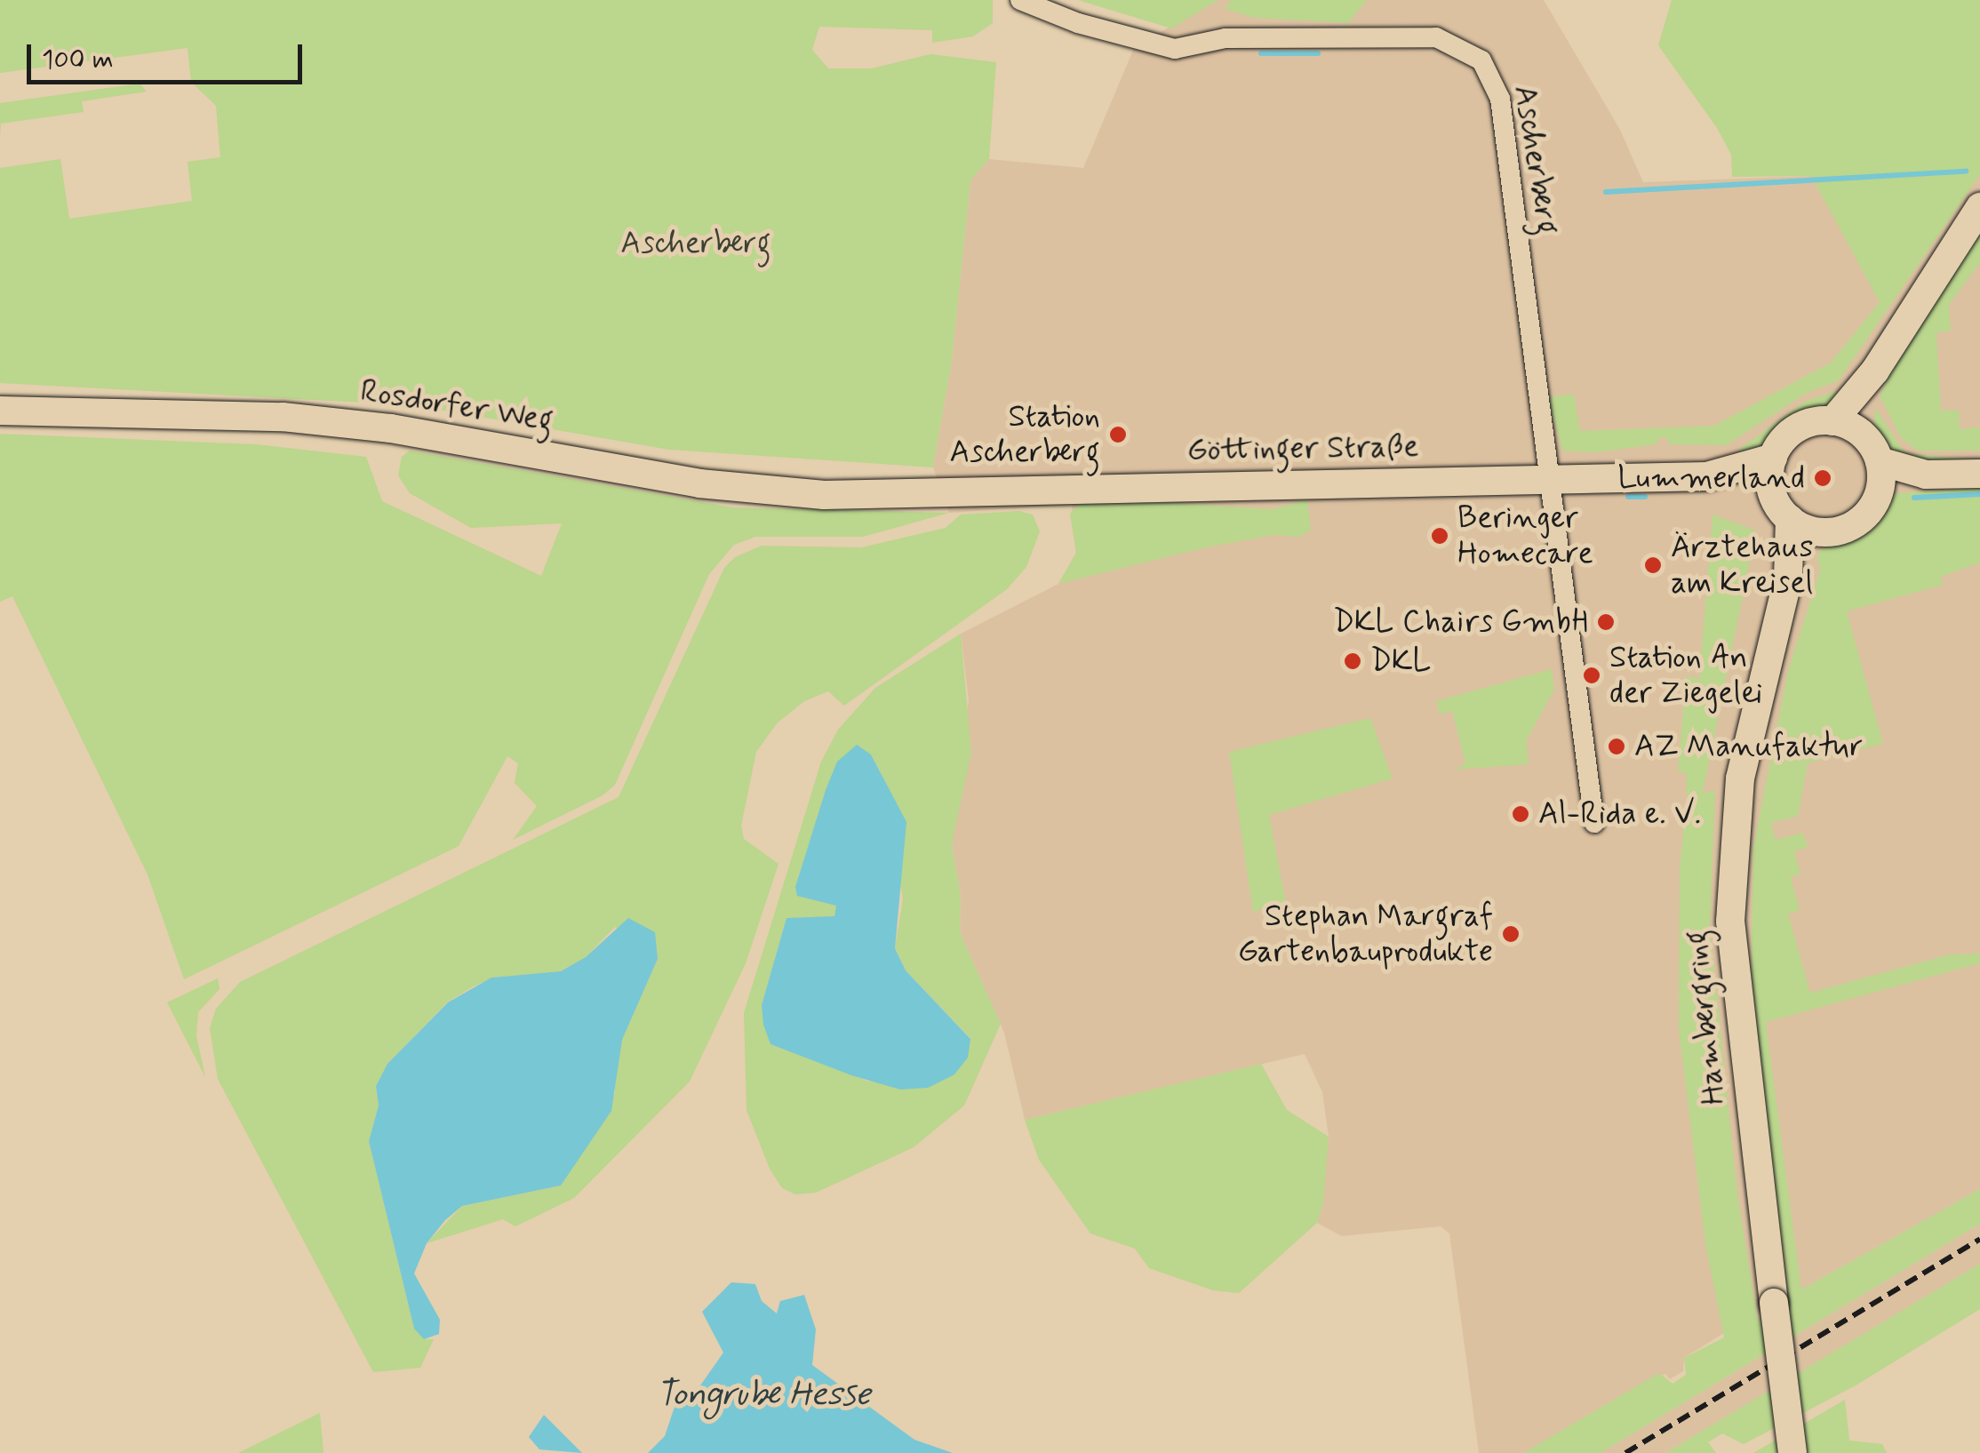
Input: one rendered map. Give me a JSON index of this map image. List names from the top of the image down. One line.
{"streets":{"main road":["Rosdorfer Weg","Göttinger Straße","Hambergring"],"street":["Ascherberg"]},"crossings":[["Ascherberg","Göttinger Straße"],["Rosdorfer Weg","Göttinger Straße"],["Göttinger Straße","Hambergring"]],"water":["Tongrube Hesse"],"parks":["Ascherberg"],"places":["Station Ascherberg","Lummerland","Beringer Homecare","Ärztehaus am Kreisel","DKL Chairs GmbH","DKL","Station An der Ziegelei","AZ Manufaktur","Al-Rida e. V.","Stephan Margraf Gartenbauprodukte"],"scale_bar":"100 m"}
